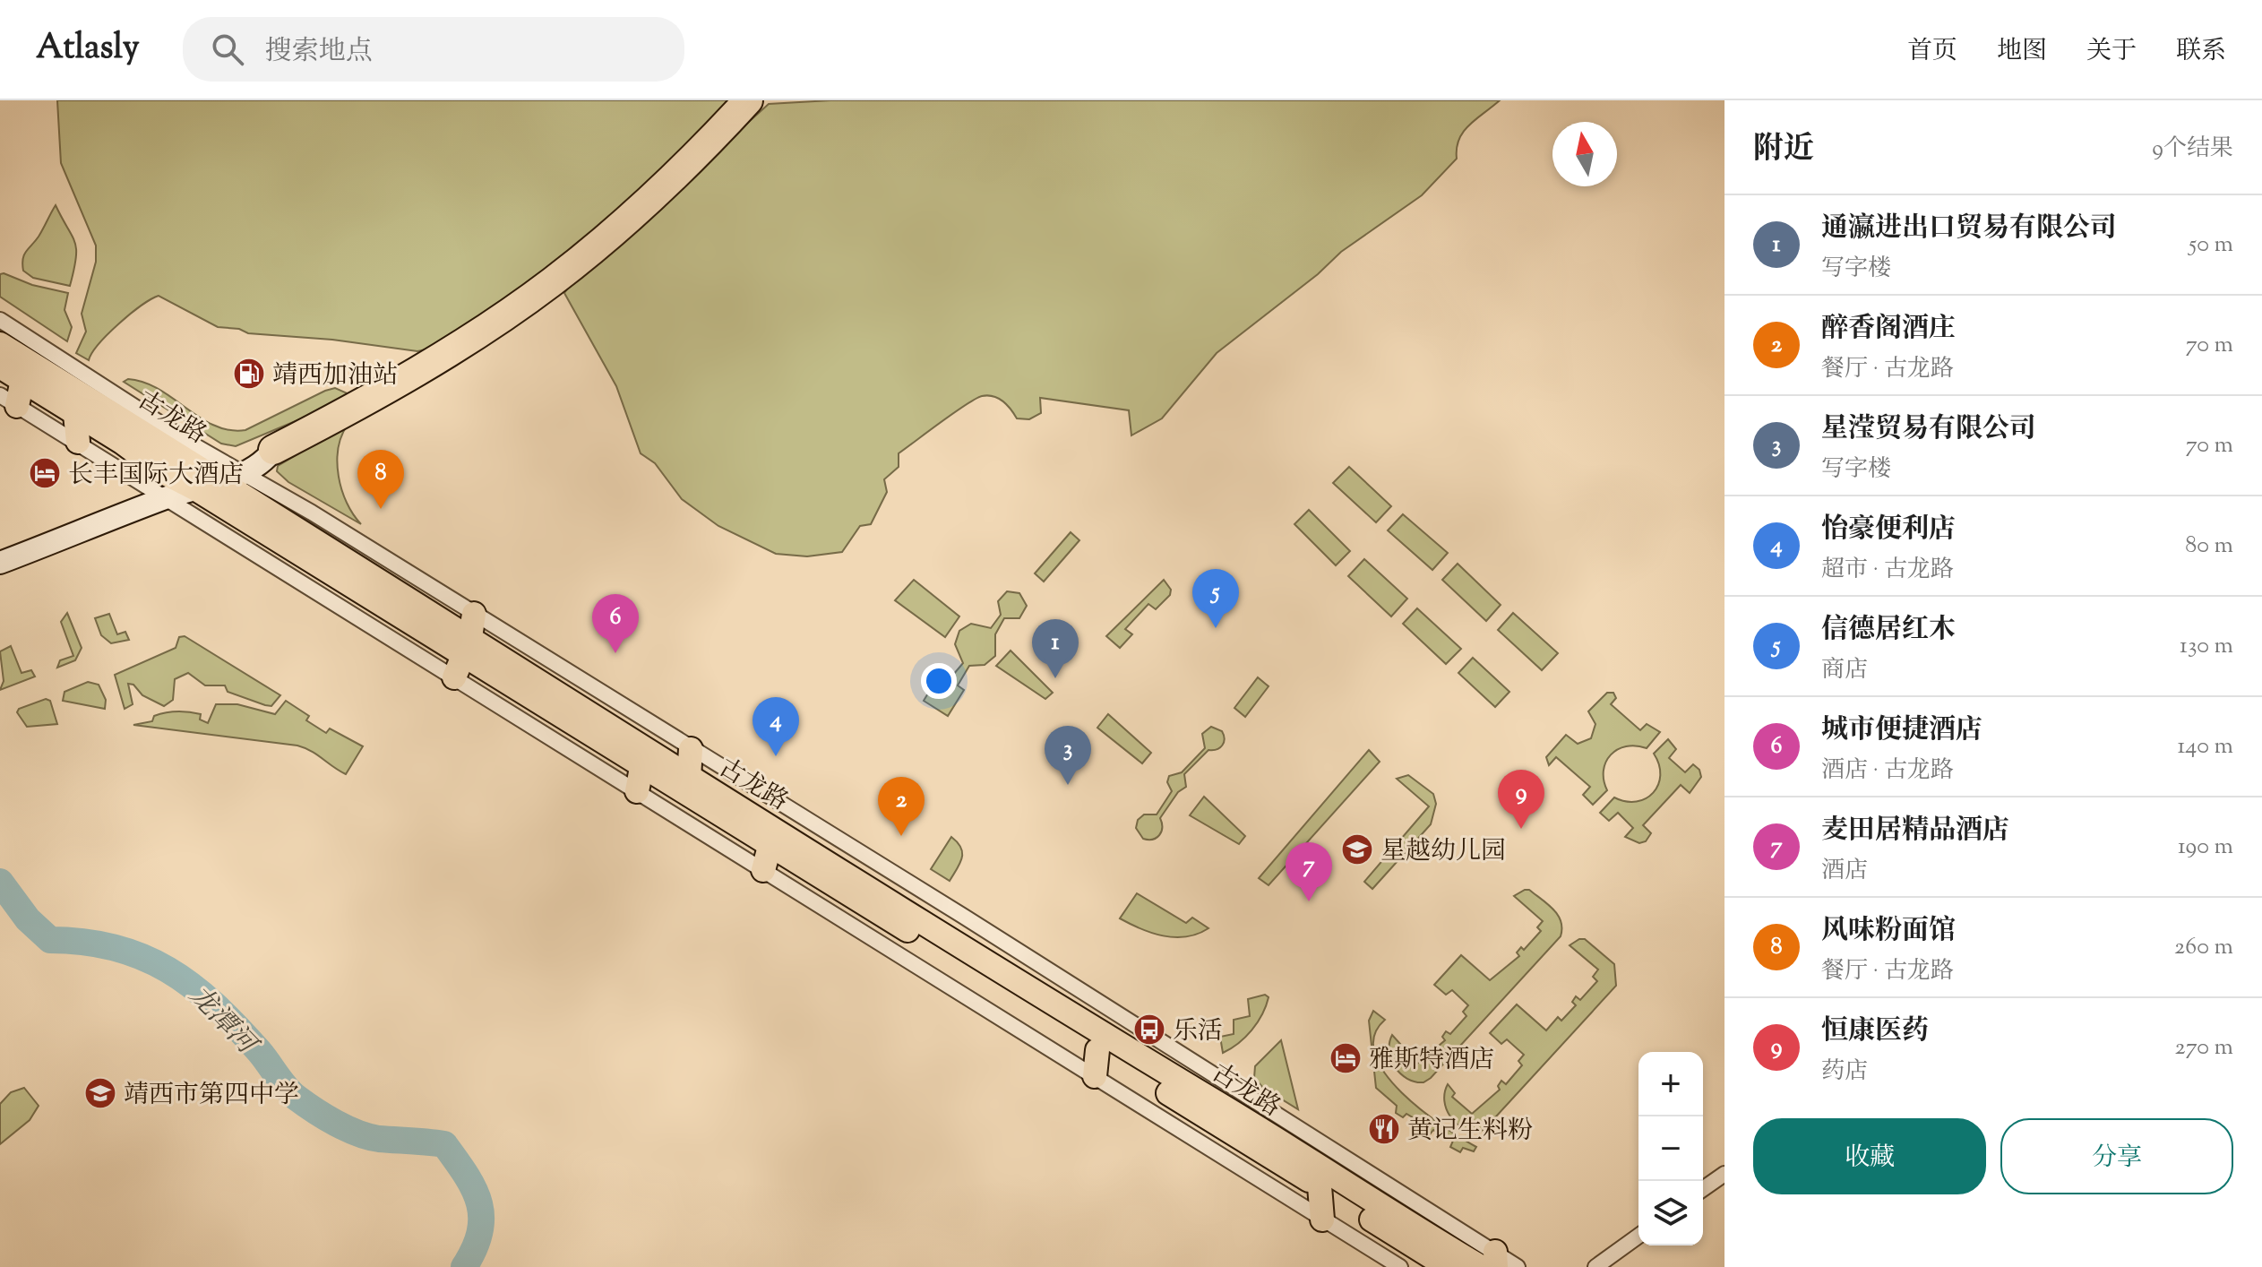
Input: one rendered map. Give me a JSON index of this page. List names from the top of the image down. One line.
{"streets":{"main road":["古龙路"]},"water":["龙潭河"],"places":{"fuel station":["靖西加油站"],"hotel":["长丰国际大酒店","雅斯特酒店"],"school or university":["星越幼儿园","靖西市第四中学"],"bus stop":["乐活"],"restaurant":["黄记生料粉"]},"north":"top","page":{"header":"Atlasly","search":"搜索地点","nav":["首页","地图","关于","联系"],"heading":["附近","9个结果"],"list":[{"mark":"1","name":"通瀛进出口贸易有限公司","note":"写字楼","value":"50 m"},{"mark":"2","name":"醉香阁酒庄","note":"餐厅 · 古龙路","value":"70 m"},{"mark":"3","name":"星滢贸易有限公司","note":"写字楼","value":"70 m"},{"mark":"4","name":"怡豪便利店","note":"超市 · 古龙路","value":"80 m"},{"mark":"5","name":"信德居红木","note":"商店","value":"130 m"},{"mark":"6","name":"城市便捷酒店","note":"酒店 · 古龙路","value":"140 m"},{"mark":"7","name":"麦田居精品酒店","note":"酒店","value":"190 m"},{"mark":"8","name":"风味粉面馆","note":"餐厅 · 古龙路","value":"260 m"},{"mark":"9","name":"恒康医药","note":"药店","value":"270 m"}],"pins":["8","5","6","1","4","3","9","2","7"],"map_buttons":["+","−"],"buttons":["收藏","分享"]}}
